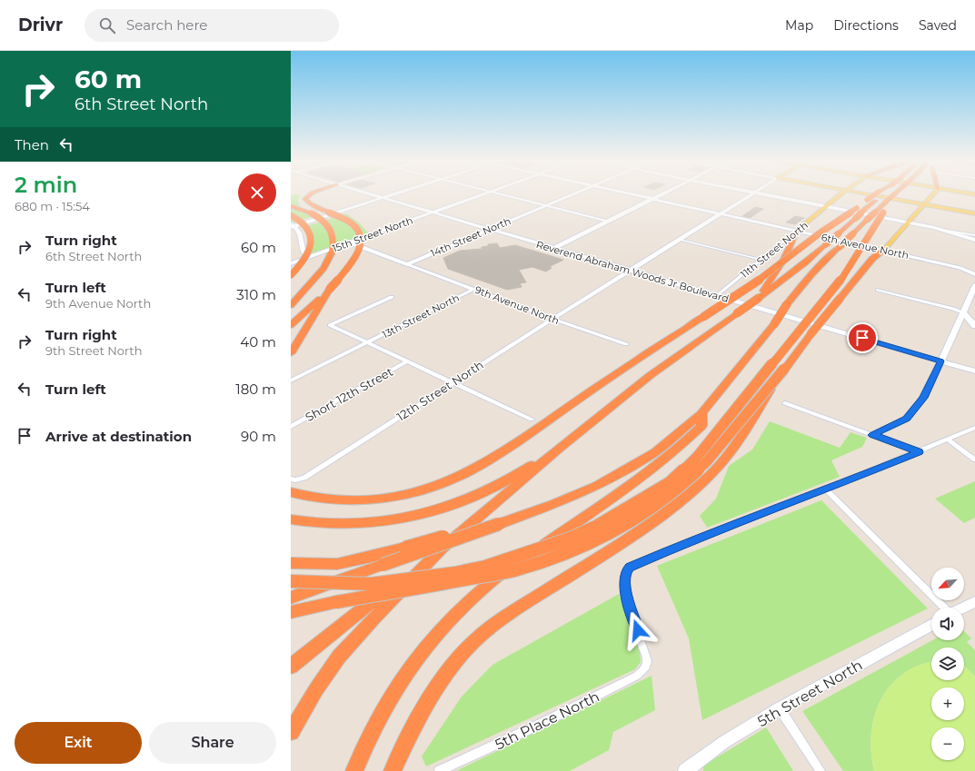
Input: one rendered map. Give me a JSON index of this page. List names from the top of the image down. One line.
{"streets":{"main road":["11th Street North"],"street":["15th Street North","14th Street North","6th Avenue North","Reverend Abraham Woods Jr Boulevard","9th Avenue North","13th Street North","12th Street North","Short 12th Street","5th Street North","5th Place North"]},"crossings":[["15th Street North","Reverend Abraham Woods Jr Boulevard"],["14th Street North","Reverend Abraham Woods Jr Boulevard"],["14th Street North","9th Avenue North"],["6th Avenue North","11th Street North"],["11th Street North","Reverend Abraham Woods Jr Boulevard"],["9th Avenue North","13th Street North"],["9th Avenue North","12th Street North"]],"north":"bottom left","page":{"header":"Drivr","search":"Search here","nav":["Map","Directions","Saved"],"turn":["60 m","6th Street North"],"then":"Then","heading":["2 min","680 m · 15:54"],"list":[{"name":"Turn right","note":"6th Street North","value":"60 m"},{"name":"Turn left","note":"9th Avenue North","value":"310 m"},{"name":"Turn right","note":"9th Street North","value":"40 m"},{"name":"Turn left","value":"180 m"},{"name":"Arrive at destination","value":"90 m"}],"map_buttons":["+","−"],"buttons":["Exit","Share"]}}
